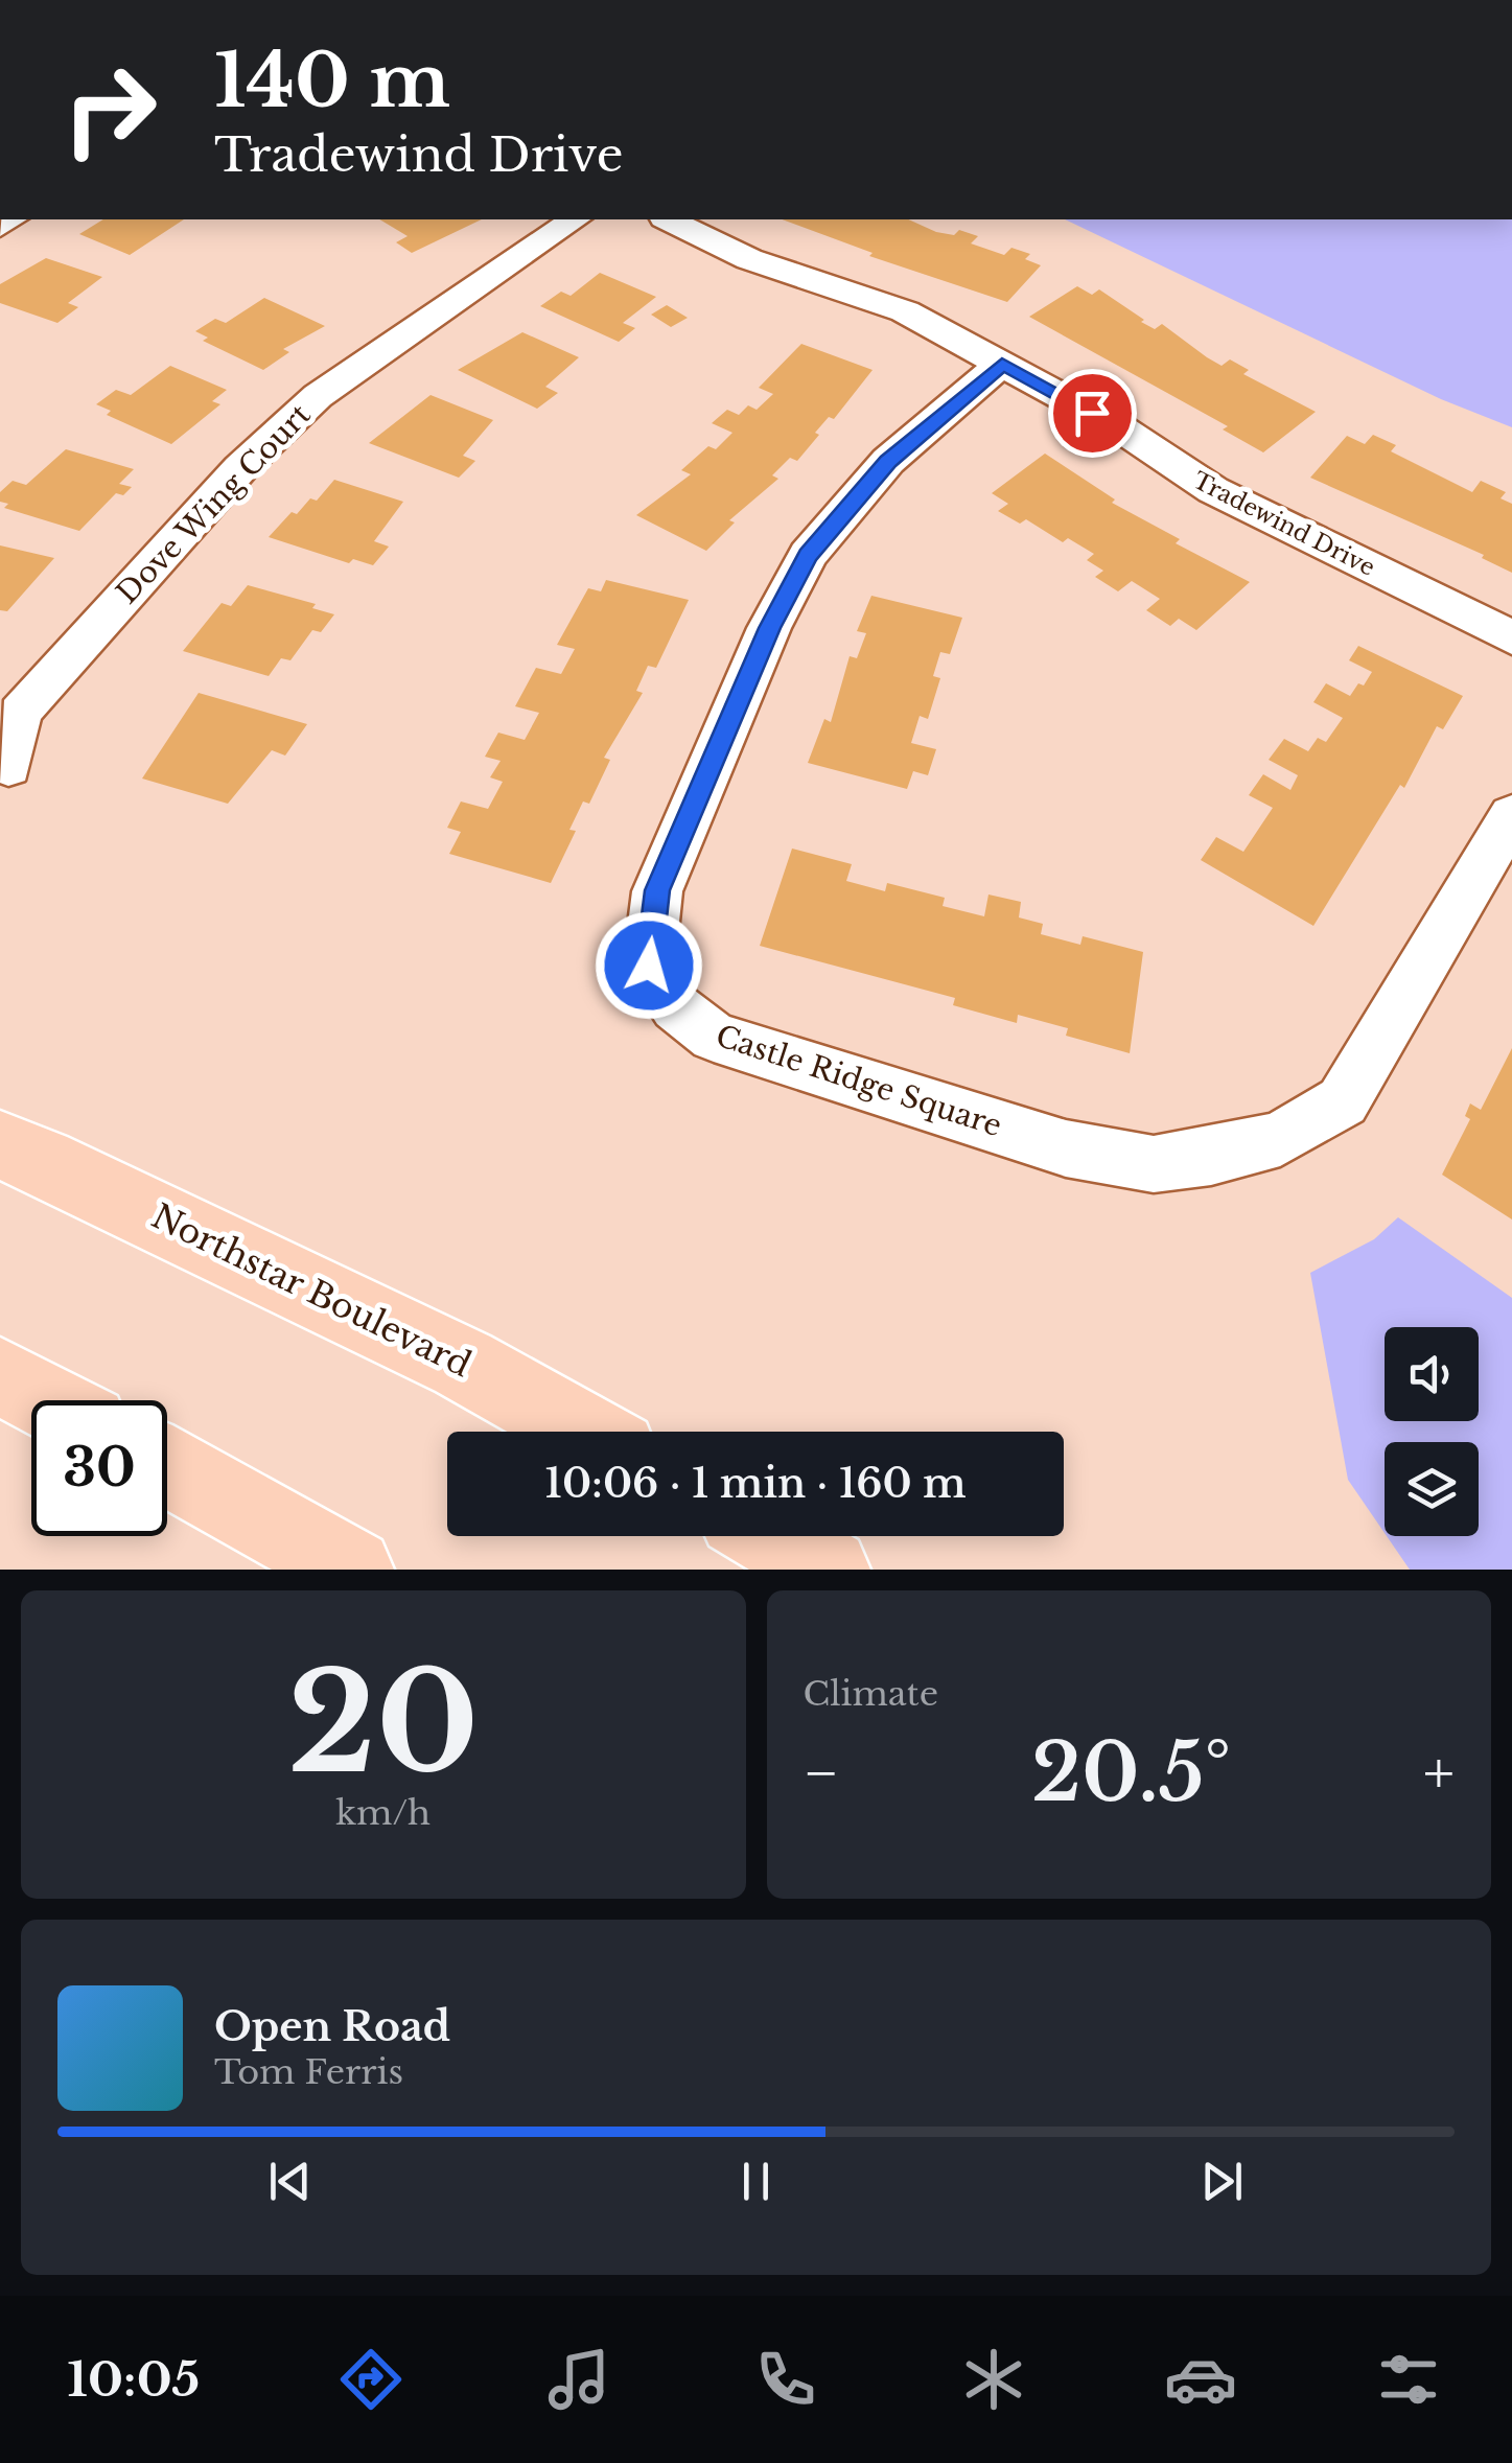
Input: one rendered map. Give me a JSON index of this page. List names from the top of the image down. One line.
{"streets":{"main road":["Northstar Boulevard"],"street":["Dove Wing Court","Tradewind Drive","Castle Ridge Square"]},"crossings":[["Tradewind Drive","Castle Ridge Square"]],"page":{"turn":["140 m","Tradewind Drive"],"limit":"30","trip":"10:06 · 1 min · 160 m","tile":[["20","km/h"],"Climate"],"heat":["−","20.5°","+"],"song":["Open Road","Tom Ferris"],"tabs":"10:05"}}
